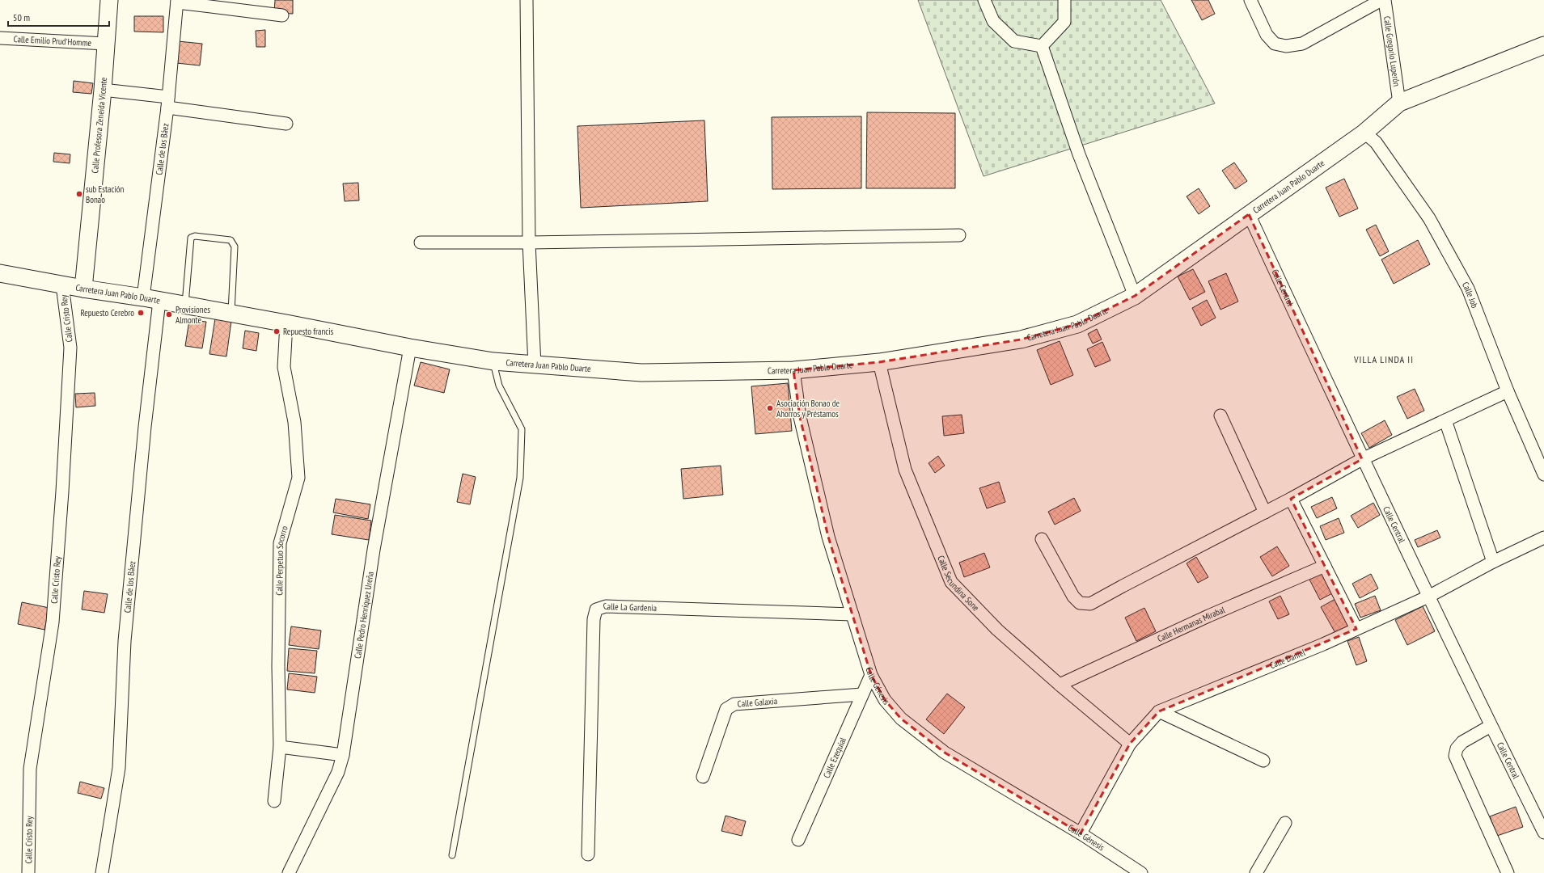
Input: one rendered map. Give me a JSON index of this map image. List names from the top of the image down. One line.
{"streets":{"main road":["Calle Profesora Zeneida Vicente","Carretera Juan Pablo Duarte"],"street":["Calle Emilio Prud'Homme","Calle Gregorio Luperón","Calle de los Báez","Calle Central","Calle Job","Calle Cristo Rey","Calle Perpetuo Socorro","Calle Secundina Sone","Calle La Gardenia","Calle Pedro Henríquez Ureña","Calle Hermanas Mirabal","Calle Daniel","Calle Génesis","Calle Galaxia","Calle Ezequial"]},"crossings":[["Calle Emilio Prud'Homme","Calle Profesora Zeneida Vicente"],["Calle Gregorio Luperón","Carretera Juan Pablo Duarte"],["Calle Profesora Zeneida Vicente","Carretera Juan Pablo Duarte"],["Calle de los Báez","Carretera Juan Pablo Duarte"],["Carretera Juan Pablo Duarte","Calle Central"],["Carretera Juan Pablo Duarte","Calle Job"],["Carretera Juan Pablo Duarte","Calle Cristo Rey"],["Carretera Juan Pablo Duarte","Calle Perpetuo Socorro"],["Carretera Juan Pablo Duarte","Calle Secundina Sone"],["Carretera Juan Pablo Duarte","Calle Pedro Henríquez Ureña"],["Carretera Juan Pablo Duarte","Calle Génesis"],["Calle Central","Calle Daniel"],["Calle Secundina Sone","Calle Hermanas Mirabal"],["Calle Secundina Sone","Calle Daniel"],["Calle La Gardenia","Calle Génesis"],["Calle Daniel","Calle Génesis"],["Calle Génesis","Calle Ezequial"],["Calle Galaxia","Calle Ezequial"]],"districts":["VILLA LINDA II"],"places":["sub Estación Bonao","Repuesto Cerebro","Provisiones Almonte","Repuesto francis","Asociación Bonao de Ahorros y Préstamos"],"scale_bar":"50 m"}
